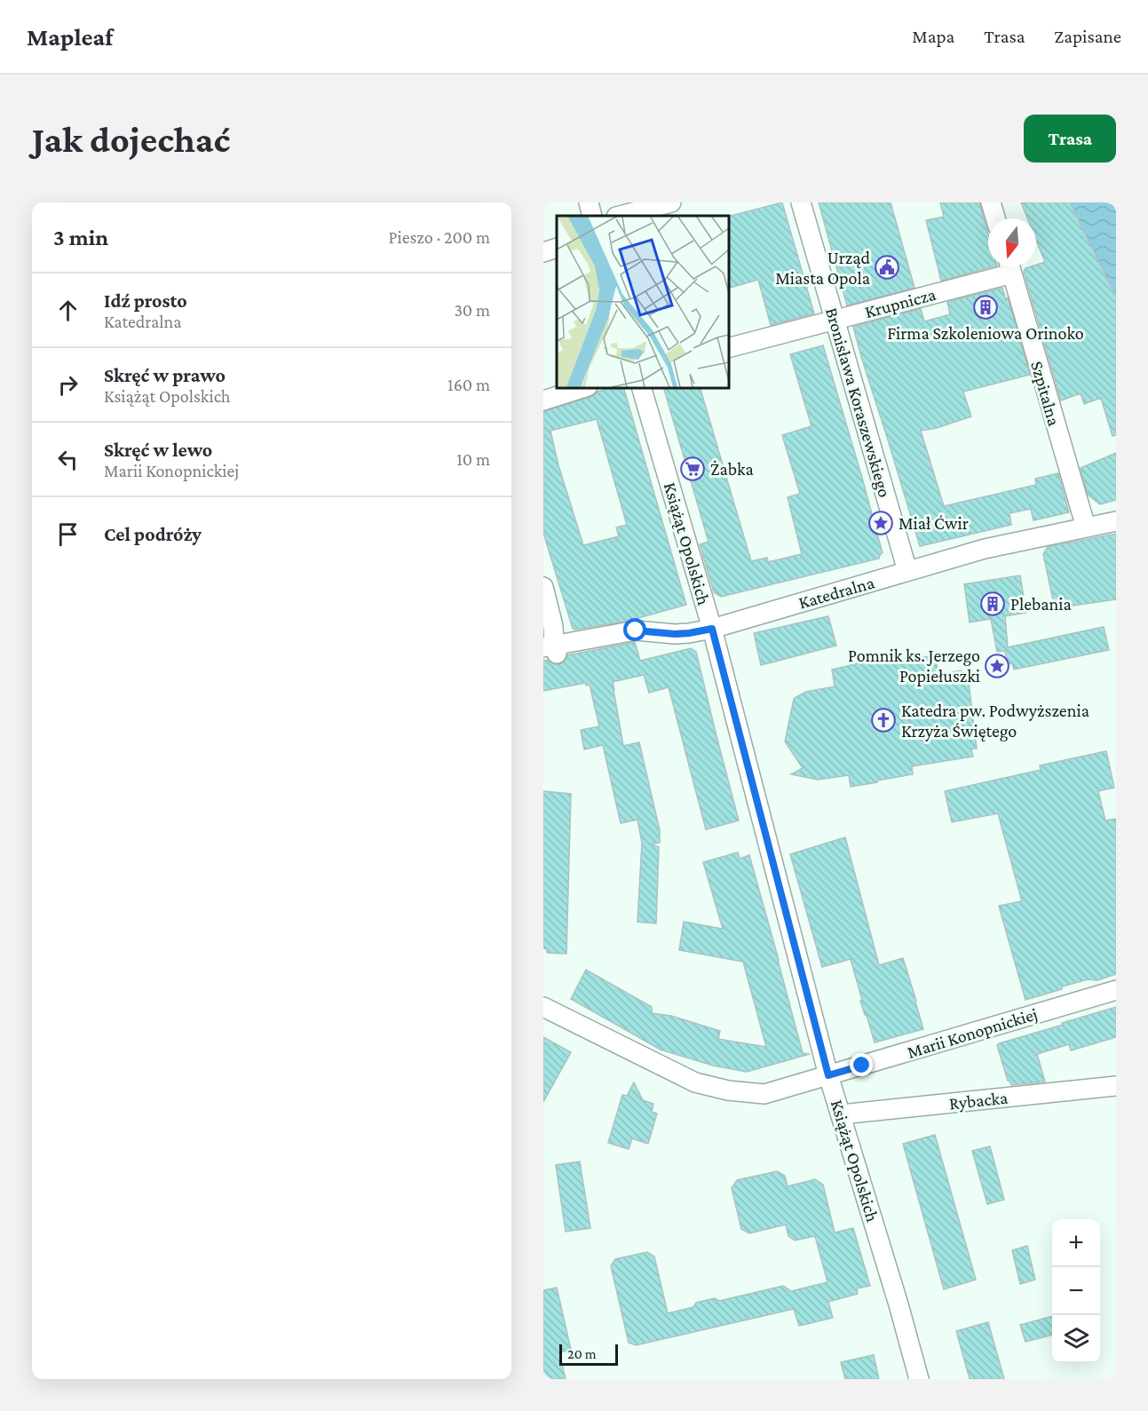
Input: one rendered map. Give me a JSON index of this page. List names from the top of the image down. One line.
{"streets":{"street":["Krupnicza","Szpitalna","Bronisława Koraszewskiego","Książąt Opolskich","Katedralna","Marii Konopnickiej","Rybacka"]},"crossings":[["Krupnicza","Szpitalna"],["Krupnicza","Bronisława Koraszewskiego"],["Szpitalna","Katedralna"],["Bronisława Koraszewskiego","Katedralna"],["Książąt Opolskich","Katedralna"],["Książąt Opolskich","Marii Konopnickiej"],["Książąt Opolskich","Rybacka"]],"places":{"public building":["Urząd Miasta Opola"],"building":["Firma Szkoleniowa Orinoko","Plebania"],"supermarket":["Żabka"],"place":["Miał Ćwir","Pomnik ks. Jerzego Popiełuszki"],"church":["Katedra pw. Podwyższenia Krzyża Świętego"]},"scale_bar":"20 m","north":"bottom","page":{"header":"Mapleaf","nav":["Mapa","Trasa","Zapisane"],"buttons":"Trasa","title":"Jak dojechać","heading":["3 min","Pieszo · 200 m"],"list":[["Idź prosto","Katedralna","30 m"],["Skręć w prawo","Książąt Opolskich","160 m"],["Skręć w lewo","Marii Konopnickiej","10 m"],"Cel podróży"],"map_buttons":["+","−"],"scale":"20 m"}}
